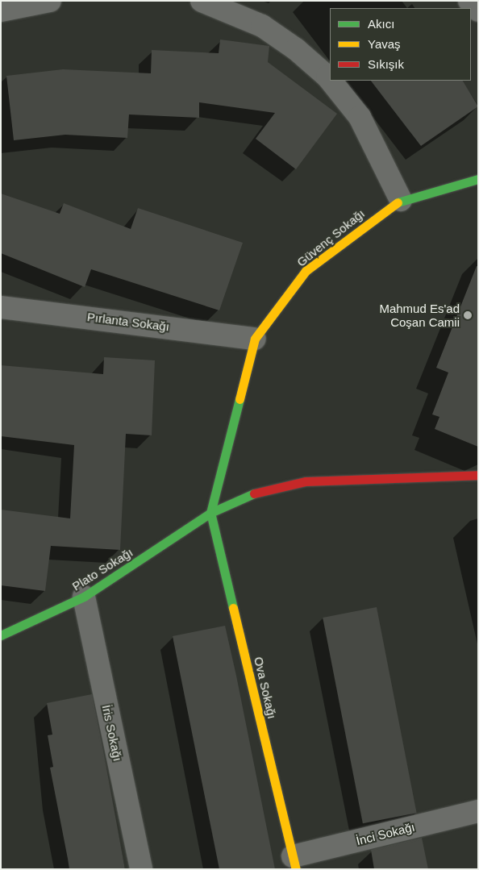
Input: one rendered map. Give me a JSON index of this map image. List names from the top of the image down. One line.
{"streets":{"street":["Güvenç Sokağı","Pırlanta Sokağı","Plato Sokağı","Ova Sokağı","İris Sokağı","İnci Sokağı"]},"crossings":[["Güvenç Sokağı","Pırlanta Sokağı"],["Güvenç Sokağı","Plato Sokağı"],["Güvenç Sokağı","Ova Sokağı"],["Plato Sokağı","Ova Sokağı"],["Plato Sokağı","İris Sokağı"],["Ova Sokağı","İnci Sokağı"]],"places":["Mahmud Es'ad Coşan Camii"],"legend":["Akıcı","Yavaş","Sıkışık"]}
